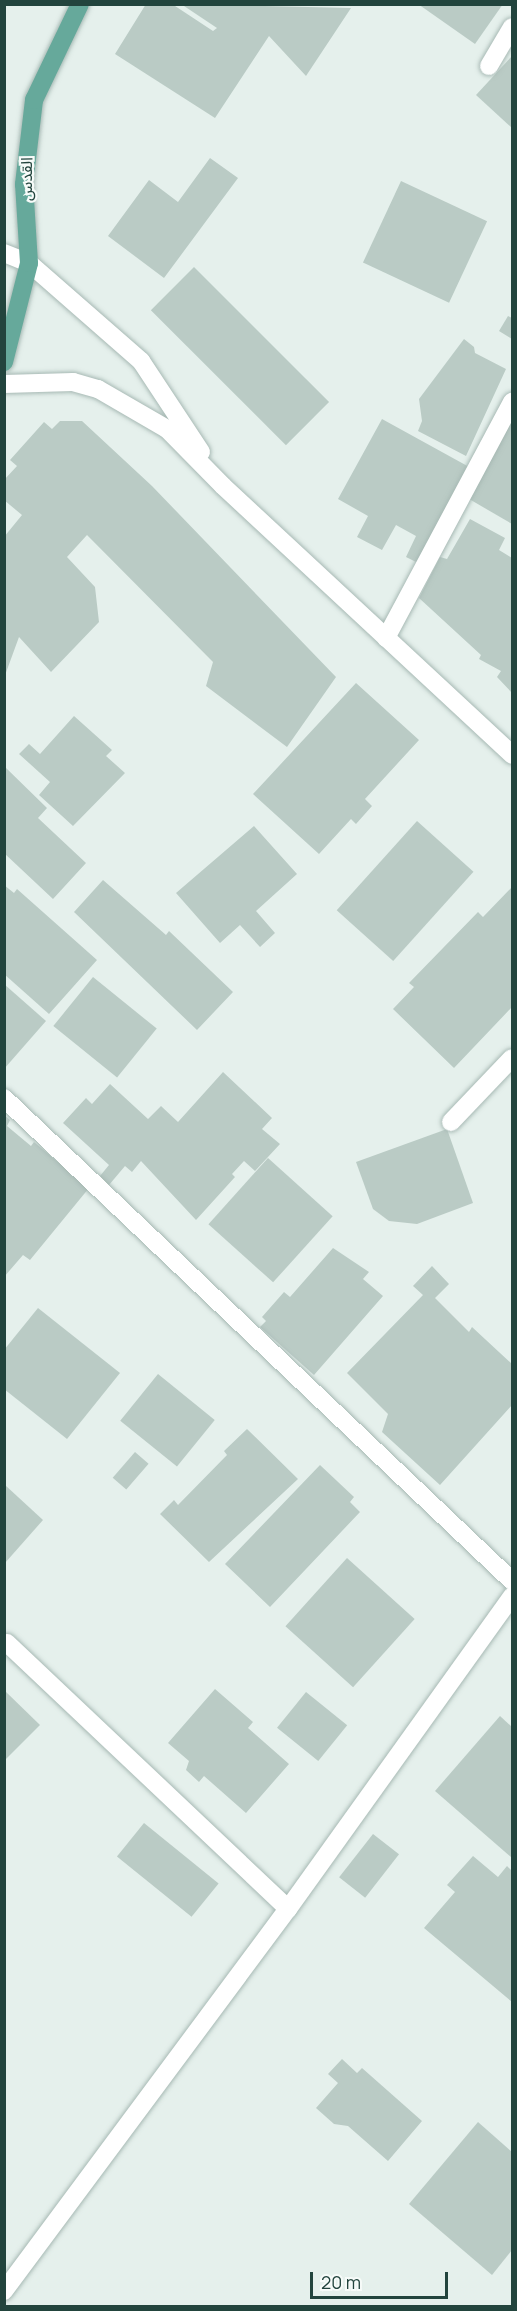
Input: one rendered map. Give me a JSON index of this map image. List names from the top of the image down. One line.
{"streets":{"main road":["القدس"]},"scale_bar":"20 m"}
